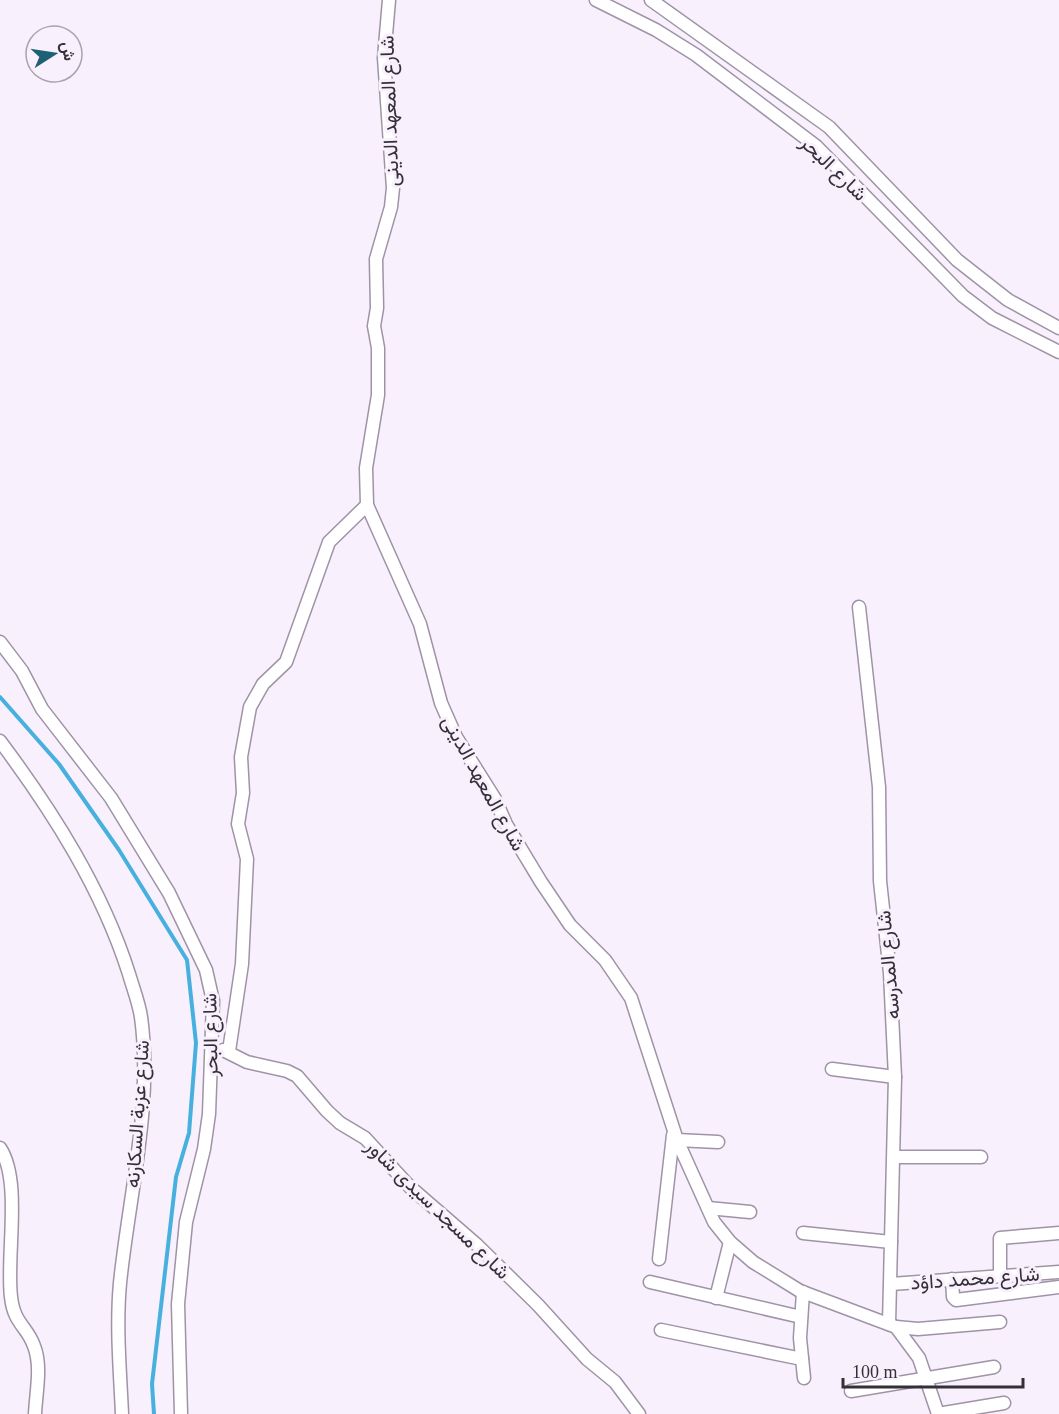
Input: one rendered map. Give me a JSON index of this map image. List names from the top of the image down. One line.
{"streets":{"street":["شارع المعهد الدينى","شارع البحر","شارع المدرسه","شارع عزبة السكارنه","شارع مسجد سيدى شاور","شارع محمد داؤد"]},"crossings":[["شارع المعهد الدينى","شارع المدرسه"],["شارع المدرسه","شارع محمد داؤد"]],"scale_bar":"100 m","north":"right"}
